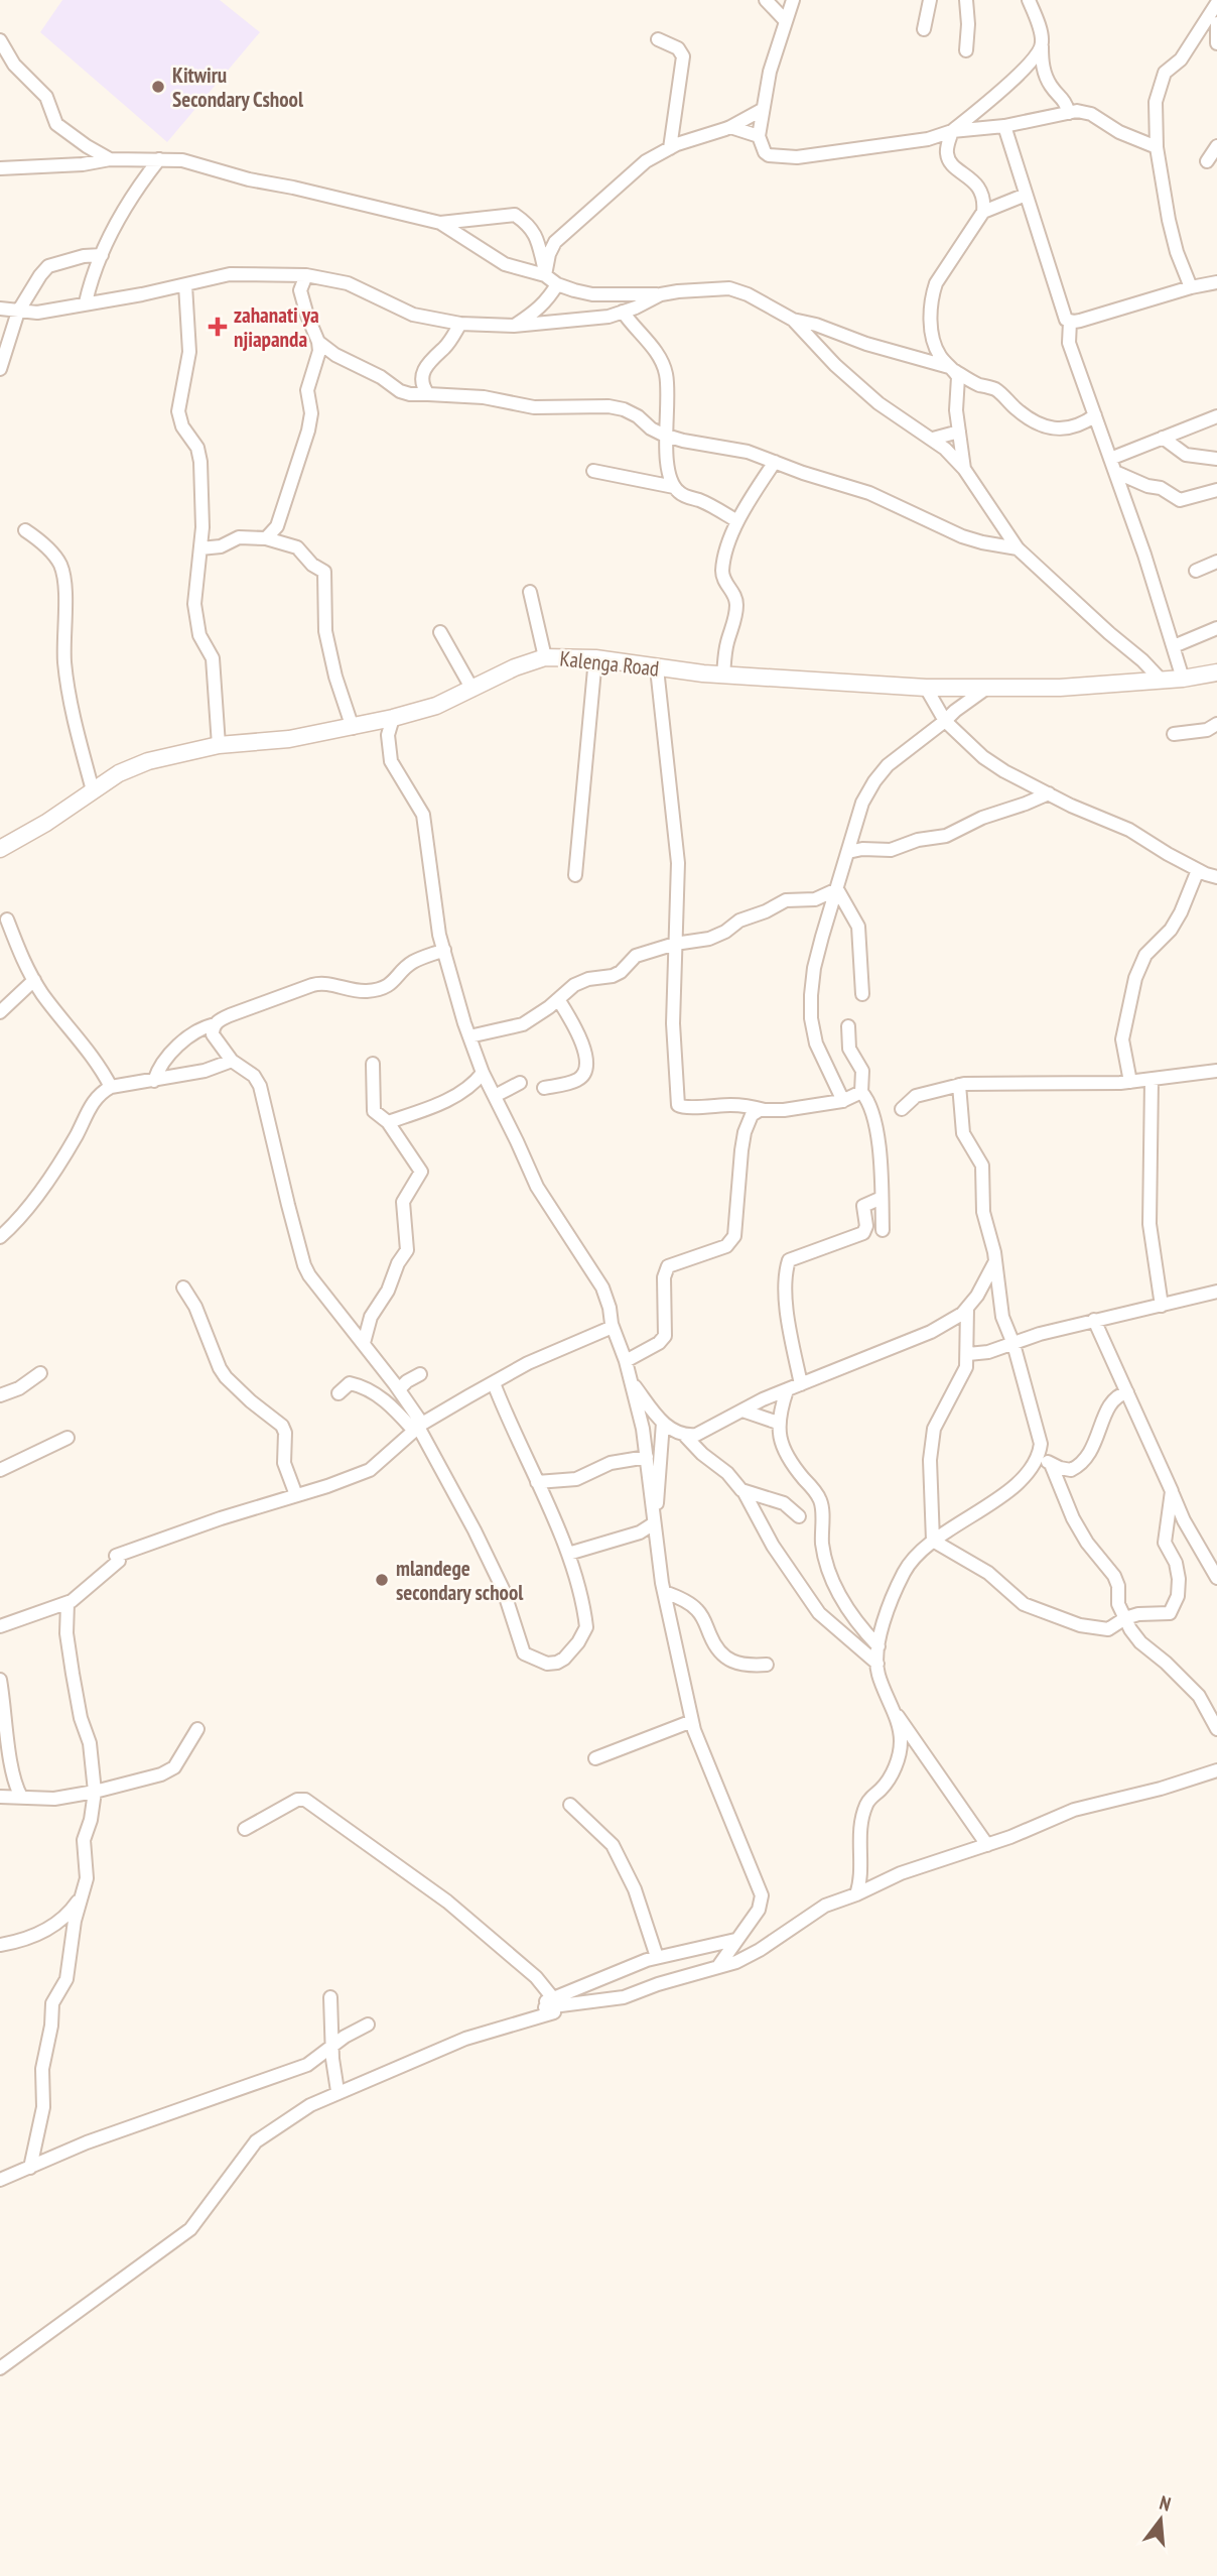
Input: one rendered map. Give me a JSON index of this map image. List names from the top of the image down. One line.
{"streets":{"main road":["Kalenga Road"]},"places":{"other":["Kitwiru Secondary Cshool","mlandege secondary school"],"health":["zahanati ya njiapanda"]},"north":"top"}
